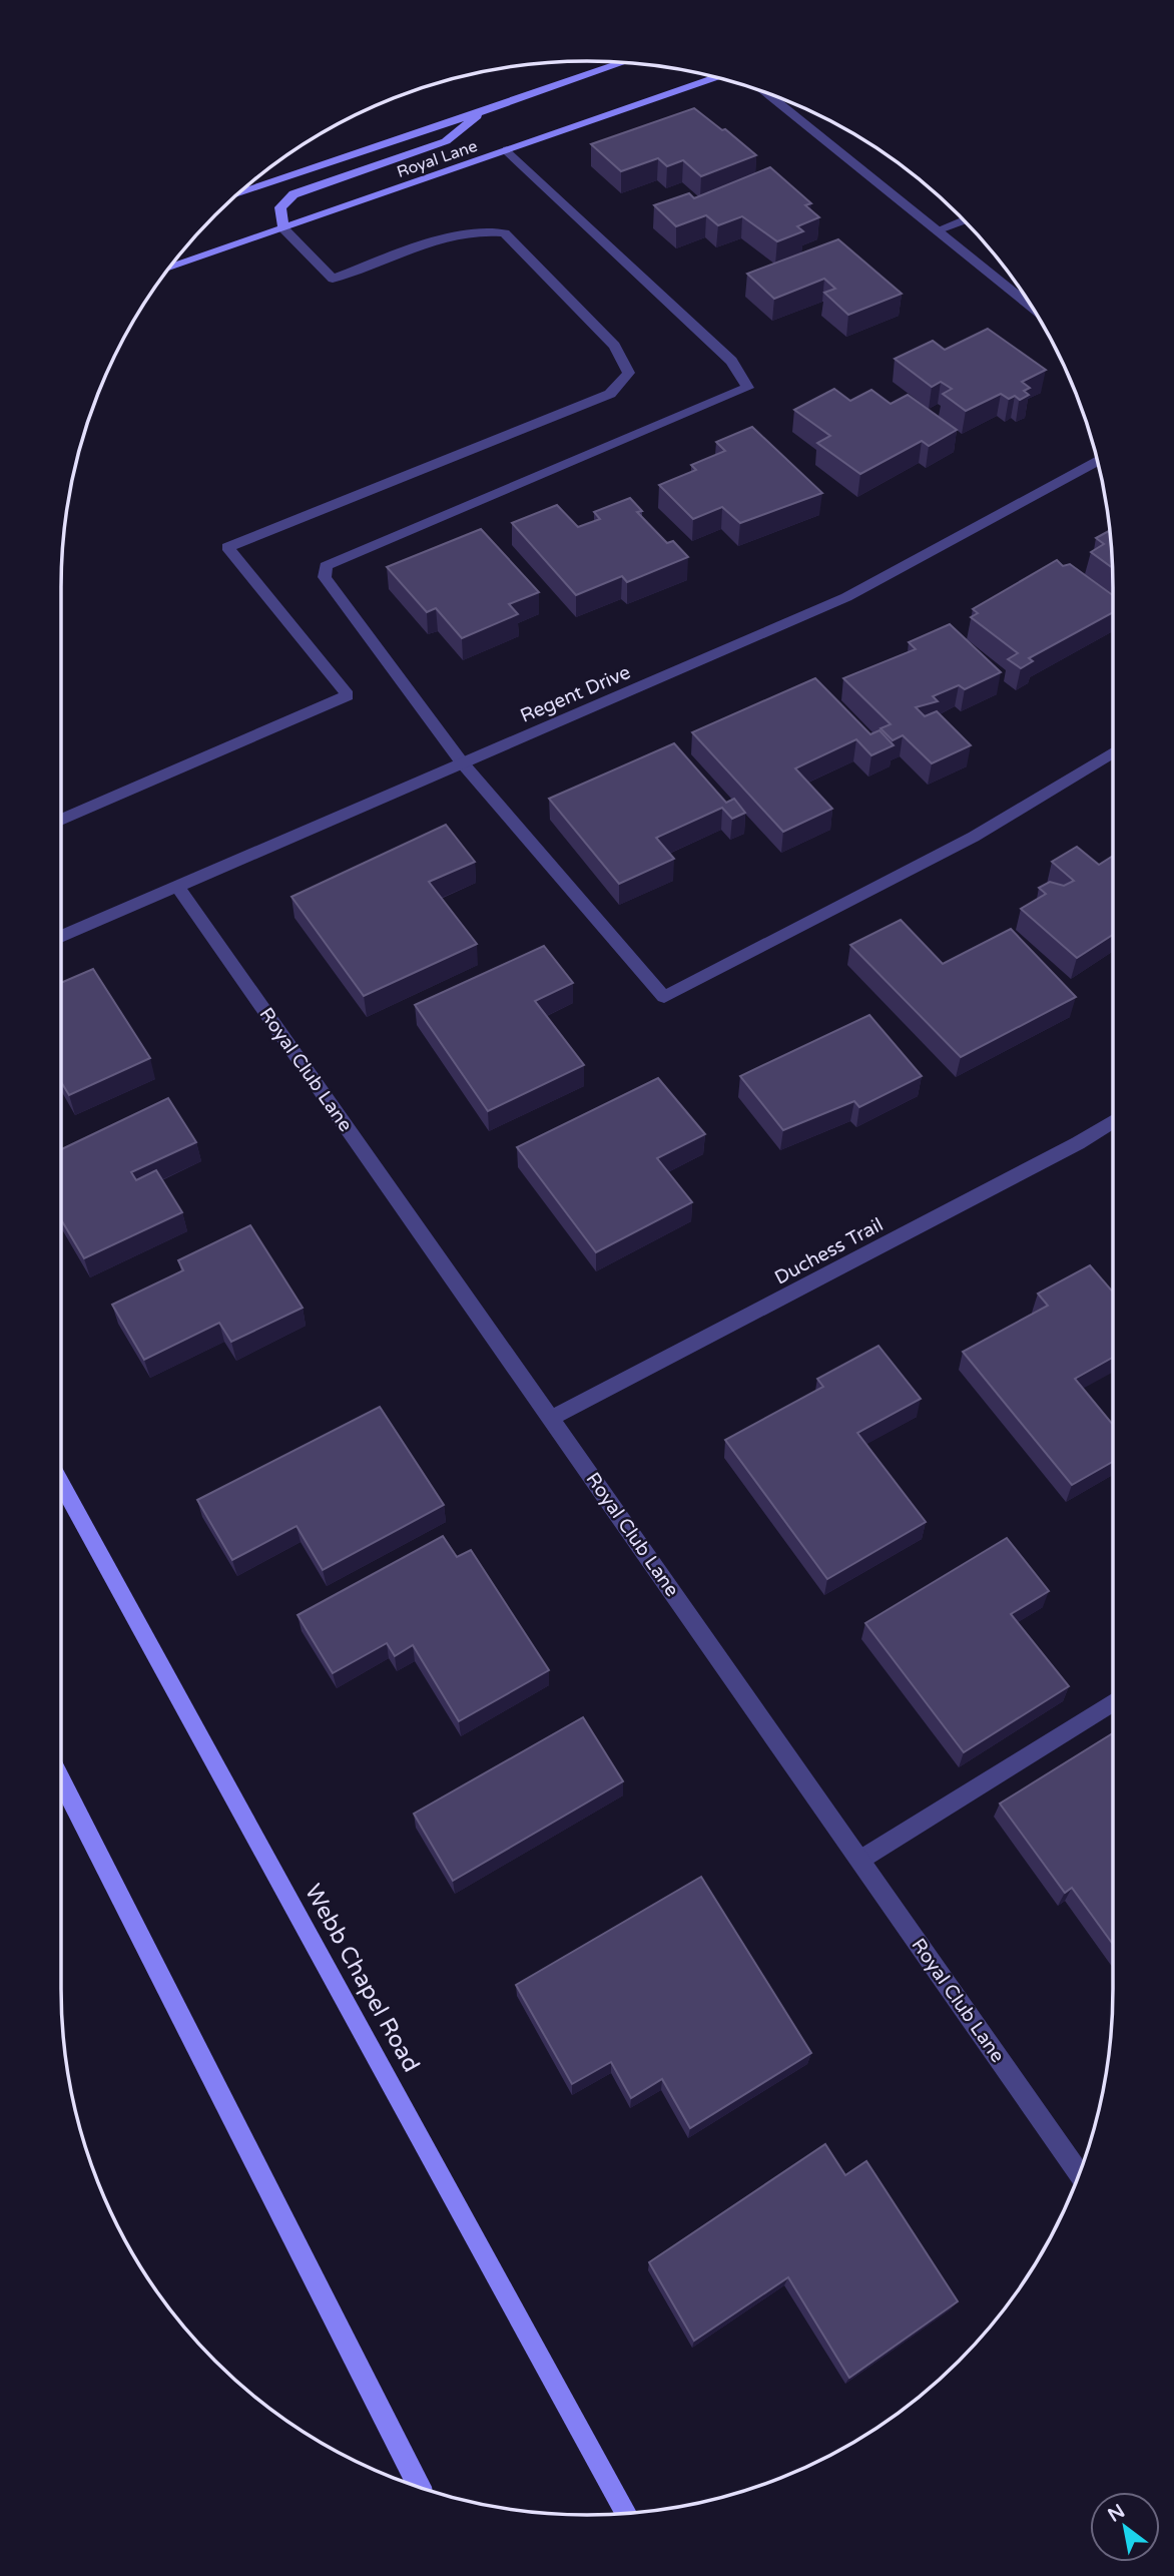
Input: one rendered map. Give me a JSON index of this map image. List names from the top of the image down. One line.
{"streets":{"main road":["Royal Lane","Webb Chapel Road"],"street":["Regent Drive","Royal Club Lane","Duchess Trail"]},"crossings":[["Regent Drive","Royal Club Lane"],["Royal Club Lane","Duchess Trail"]],"north":"top left"}
